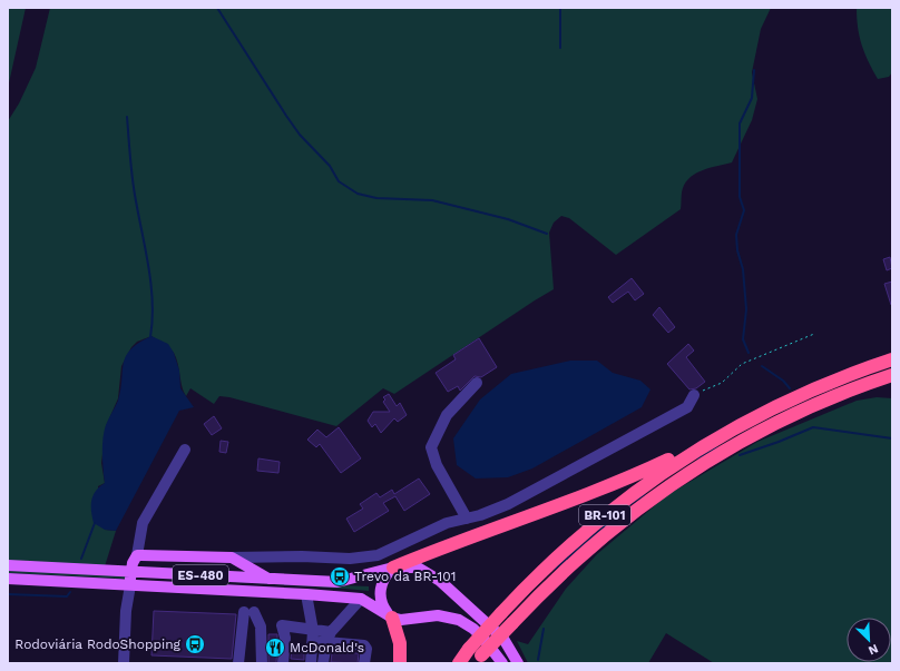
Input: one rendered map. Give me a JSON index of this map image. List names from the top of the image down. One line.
{"streets":{"highway":["BR-101"],"main road":["ES-480"]},"places":{"bus stop":["Trevo da BR-101","Rodoviária RodoShopping"],"restaurant":["McDonald's"]},"north":"bottom right"}
